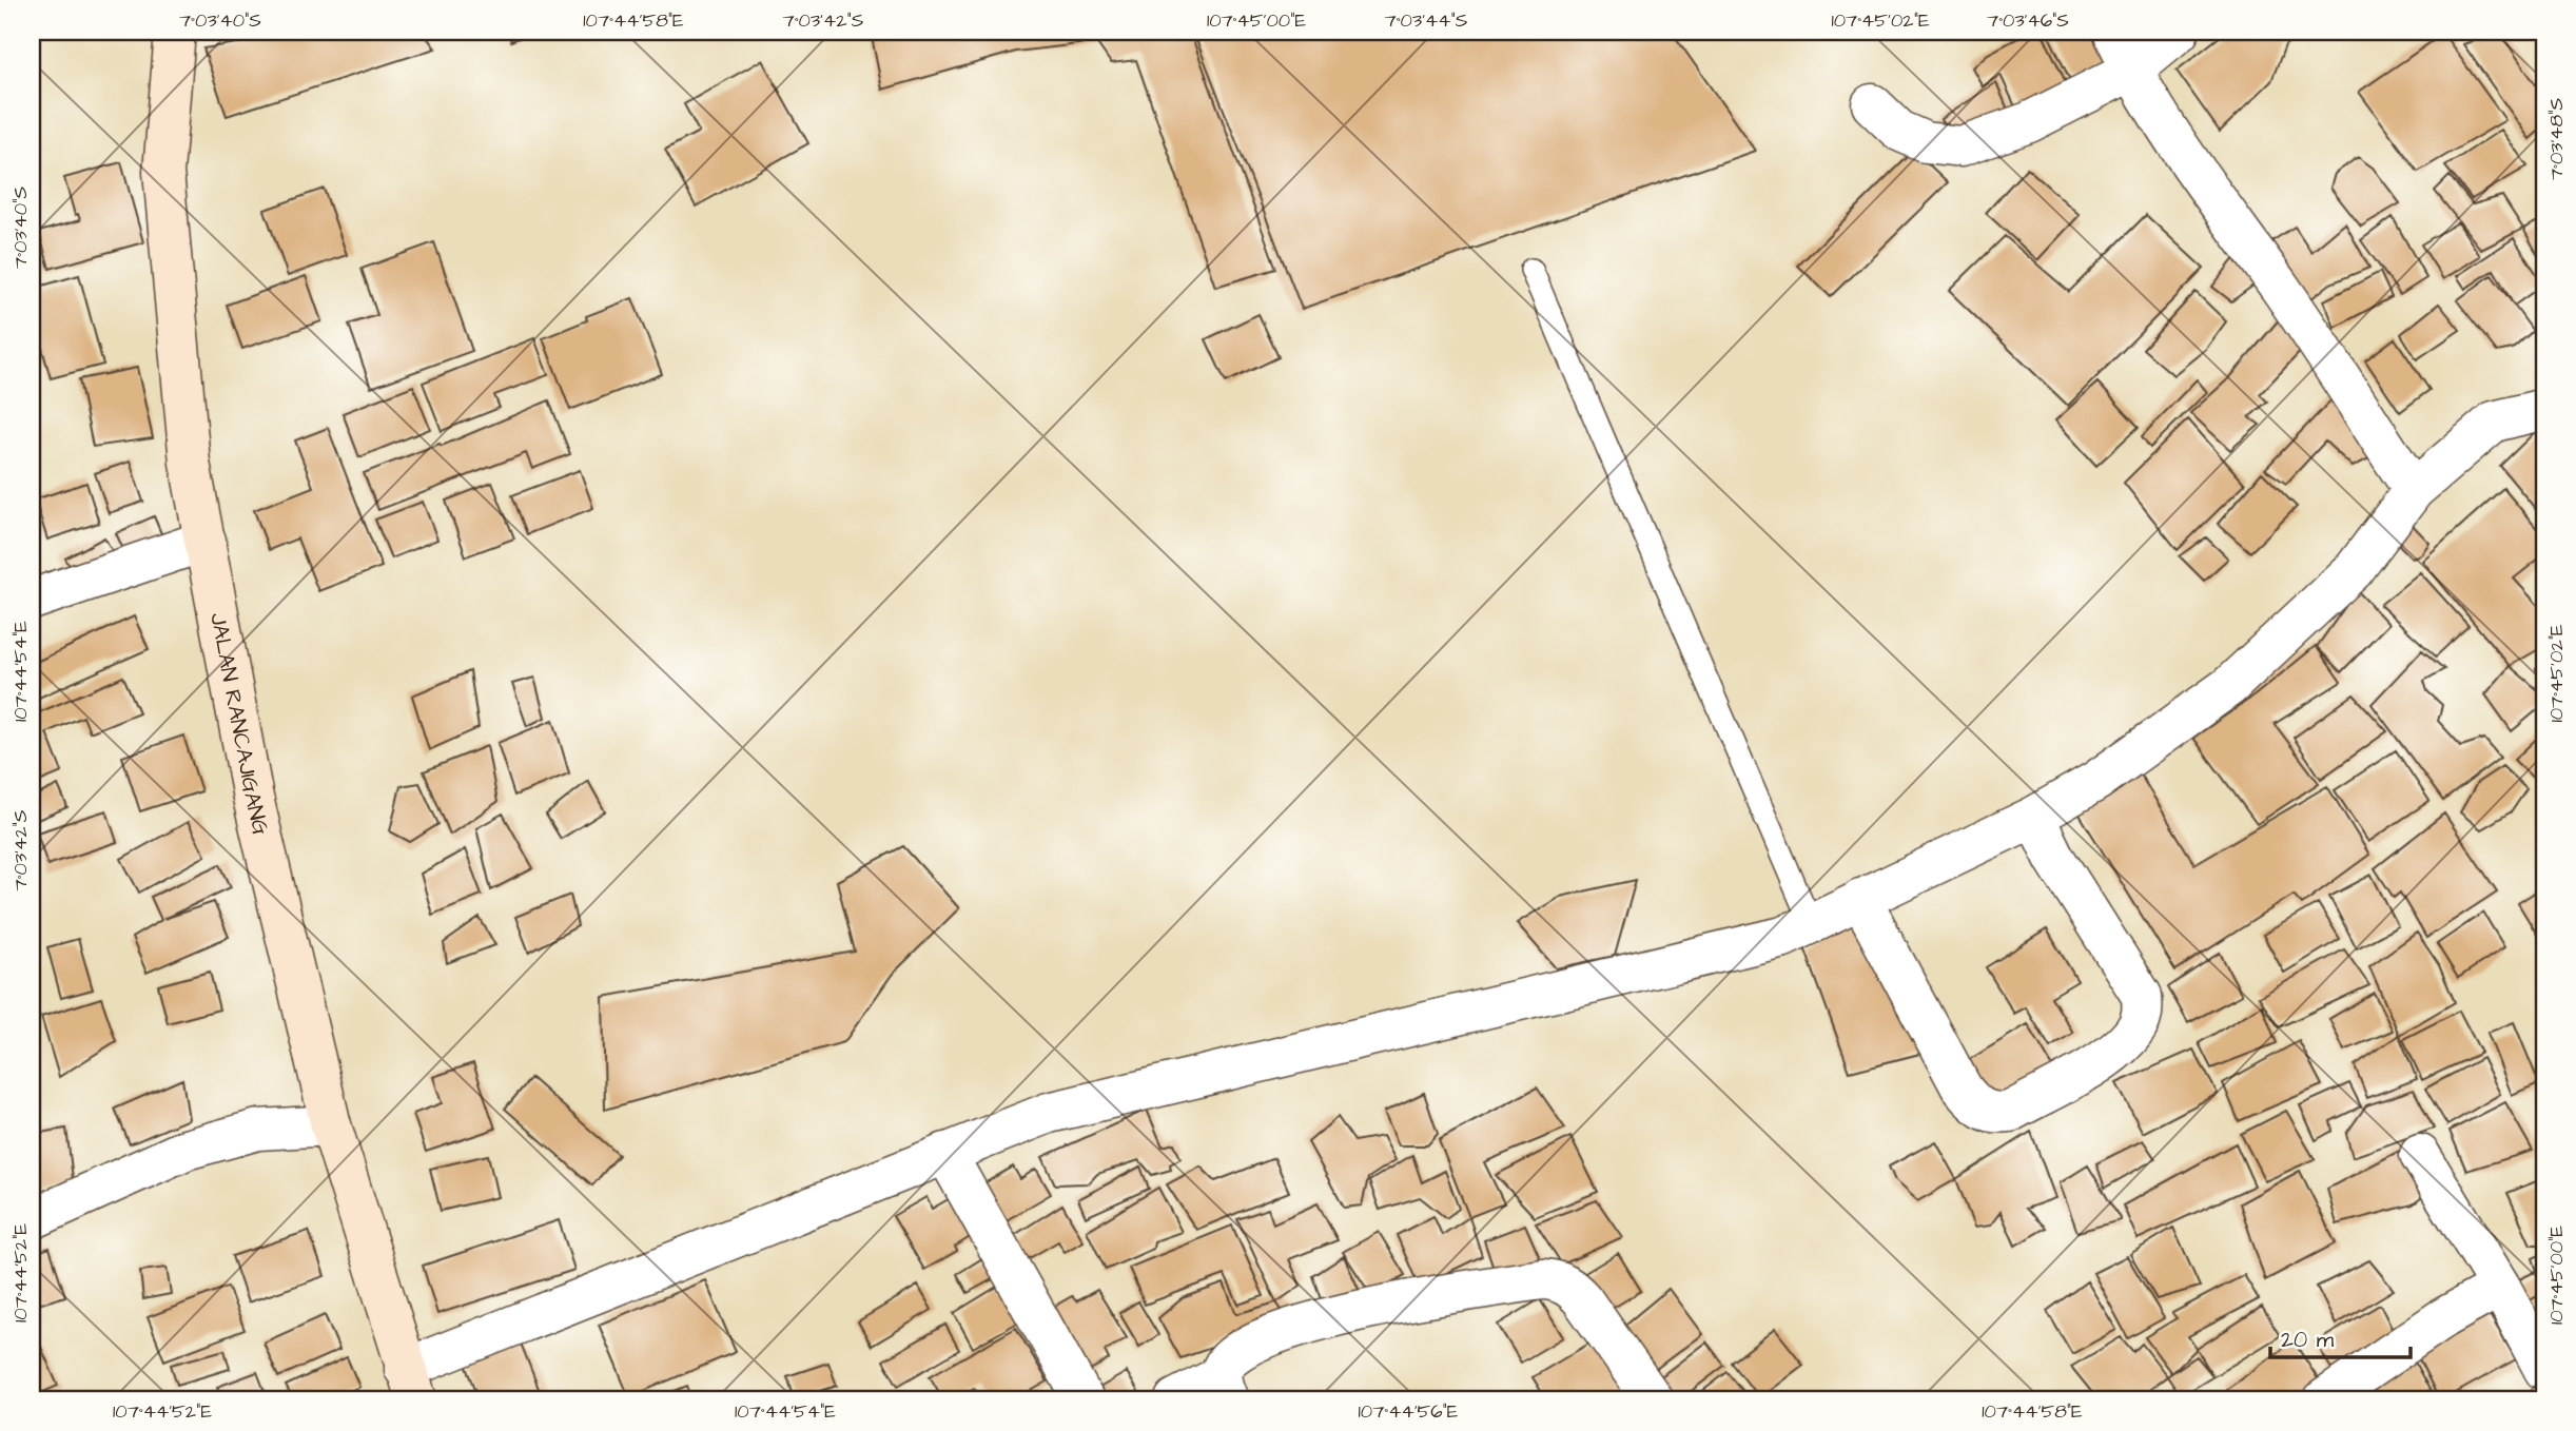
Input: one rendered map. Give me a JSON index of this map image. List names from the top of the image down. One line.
{"streets":{"main road":["JALAN RANCAJIGANG"]},"scale_bar":"20 m","coordinates":["7°03'40\"S","107°44'58\"E","7°03'42\"S","107°45'00\"E","7°03'44\"S","107°45'02\"E","7°03'46\"S","7°03'48\"S","107°44'54\"E","107°44'52\"E","107°44'56\"E"]}
